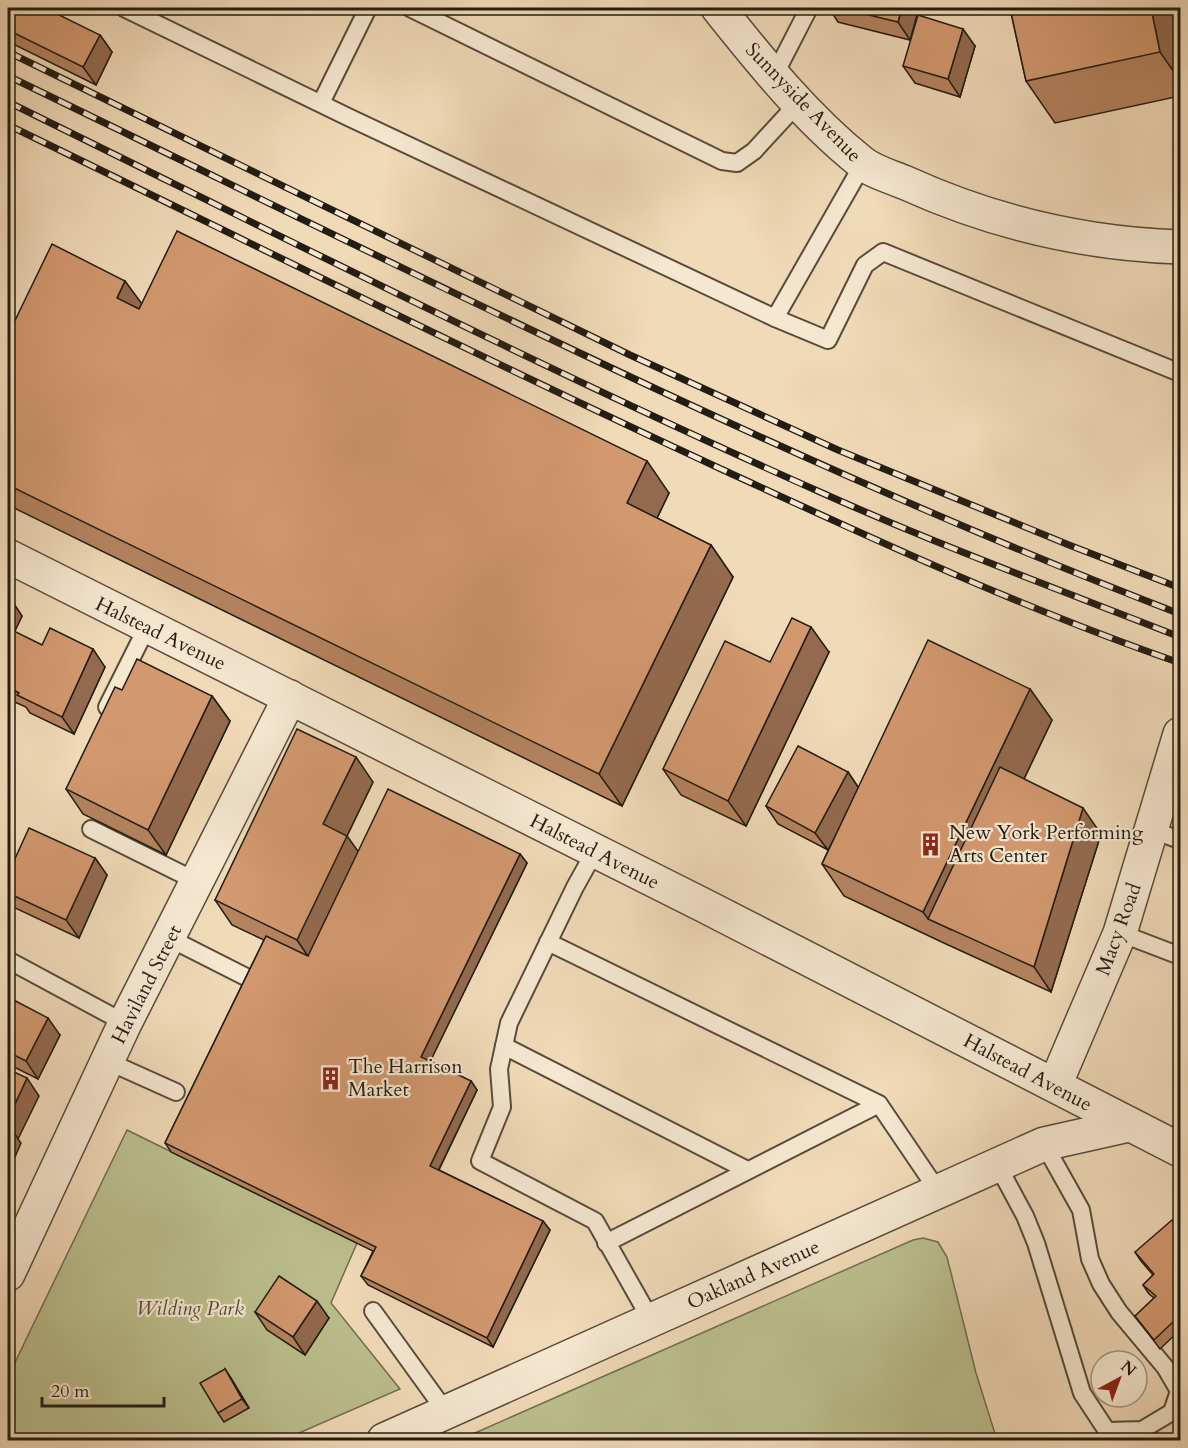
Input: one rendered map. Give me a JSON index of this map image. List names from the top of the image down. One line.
{"streets":{"street":["Sunnyside Avenue","Halstead Avenue","Macy Road","Haviland Street","Oakland Avenue"]},"crossings":[["Halstead Avenue","Macy Road"],["Halstead Avenue","Haviland Street"],["Halstead Avenue","Oakland Avenue"]],"parks":["Wilding Park"],"places":{"building":["New York Performing Arts Center","The Harrison Market"]},"scale_bar":"20 m","north":"top right"}
